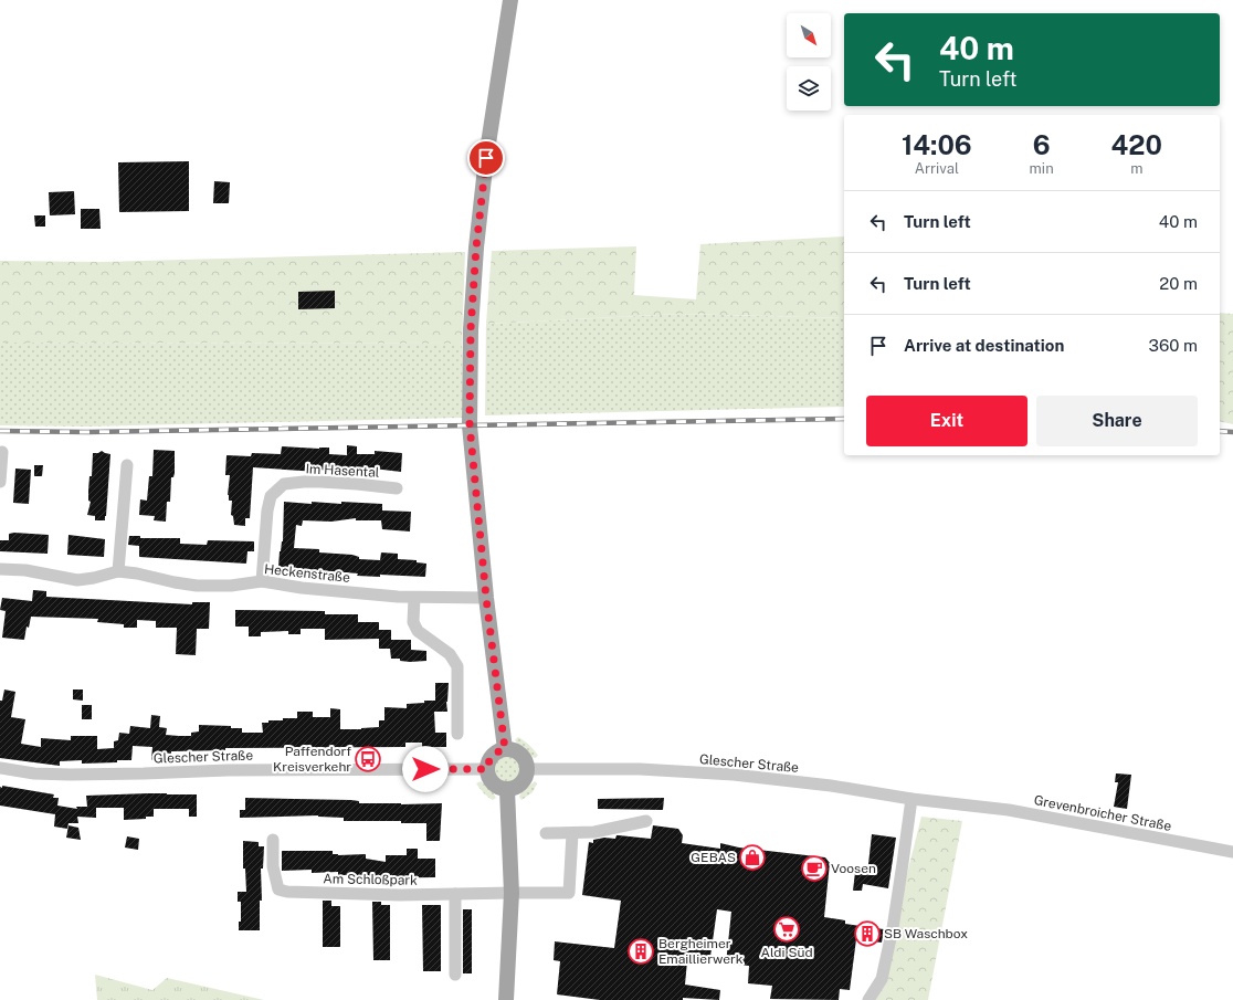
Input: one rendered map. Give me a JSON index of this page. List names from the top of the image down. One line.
{"streets":{"street":["Im Hasental","Heckenstraße","Glescher Straße","Grevenbroicher Straße","Am Schloßpark"]},"crossings":[["Im Hasental","Heckenstraße"],["Glescher Straße","Grevenbroicher Straße"]],"places":{"bus stop":["Paffendorf Kreisverkehr"],"shop":["GEBAS"],"cafe":["Voosen"],"supermarket":["Aldi Süd"],"building":["SB Waschbox","Bergheimer Emaillierwerk"]},"north":"bottom right","page":{"turn":["40 m","Turn left"],"eta":["14:06","Arrival","6","min","420","m"],"list":[{"name":"Turn left","value":"40 m"},{"name":"Turn left","value":"20 m"},{"name":"Arrive at destination","value":"360 m"}],"buttons":["Exit","Share"]}}
